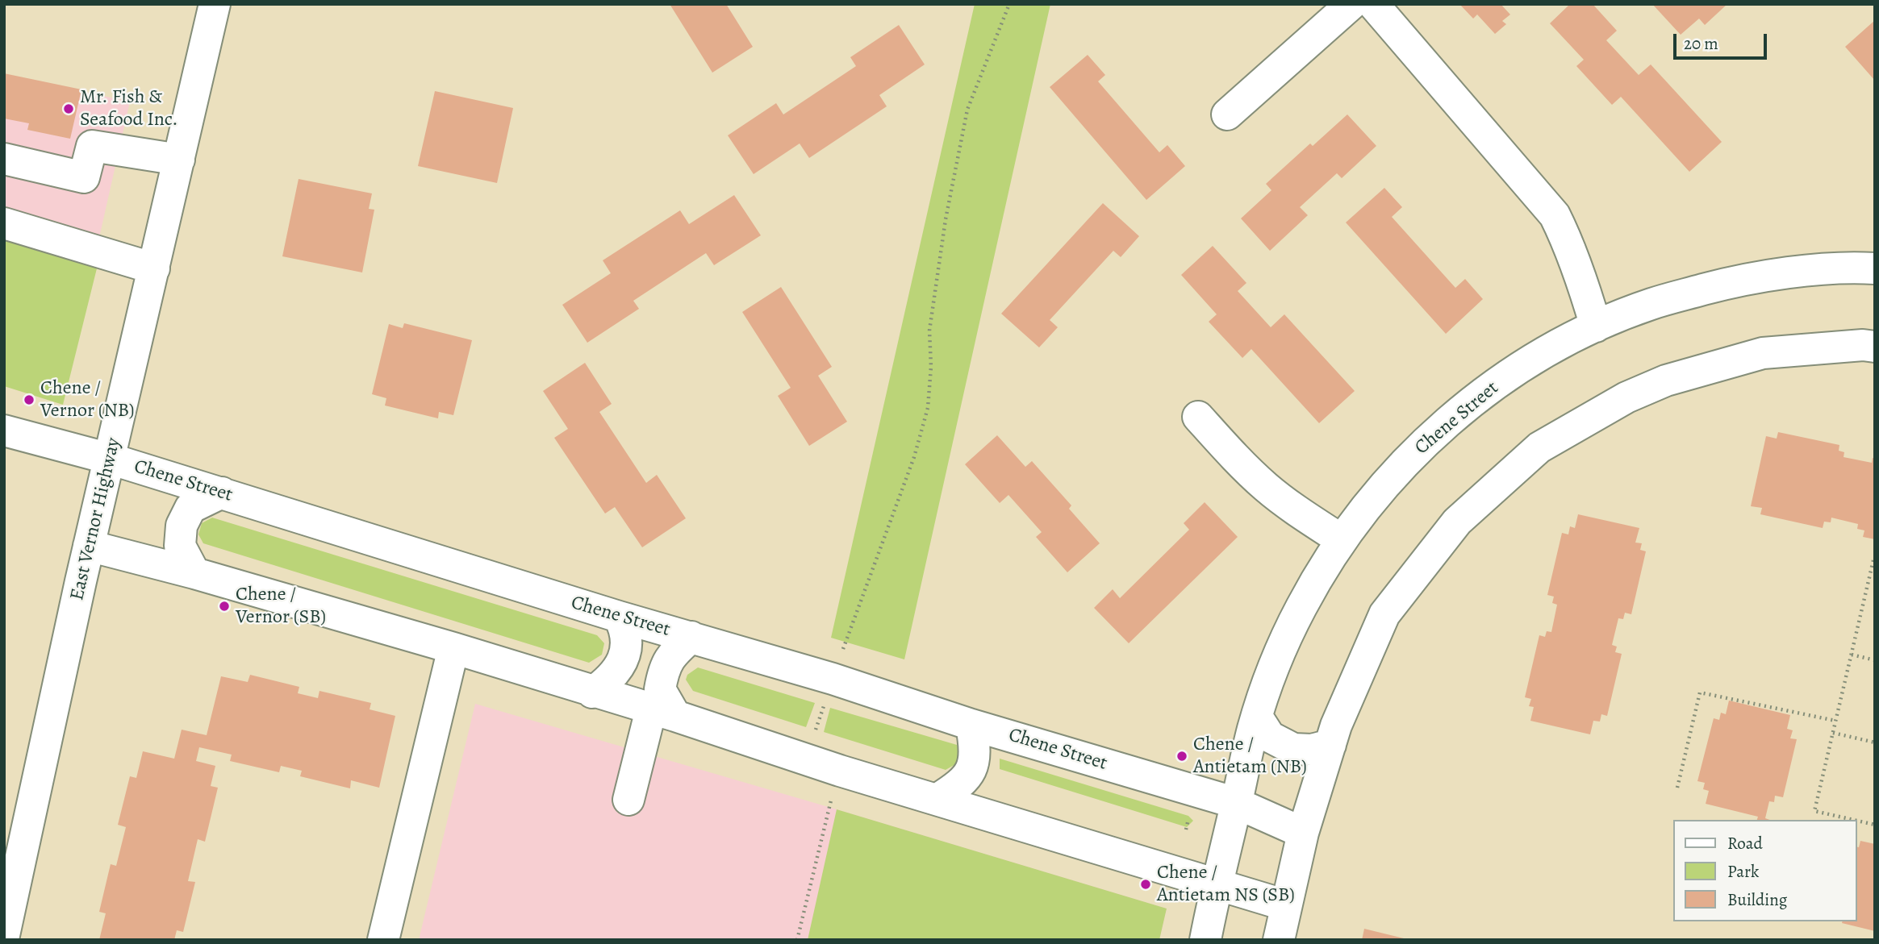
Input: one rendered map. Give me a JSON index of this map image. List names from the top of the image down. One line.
{"streets":{"street":["Chene Street","East Vernor Highway"]},"crossings":[["Chene Street","East Vernor Highway"]],"places":["Mr. Fish & Seafood Inc.","Chene / Vernor (NB)","Chene / Vernor (SB)","Chene / Antietam (NB)","Chene / Antietam NS (SB)"],"legend":["Road","Park","Building"],"scale_bar":"20 m"}
